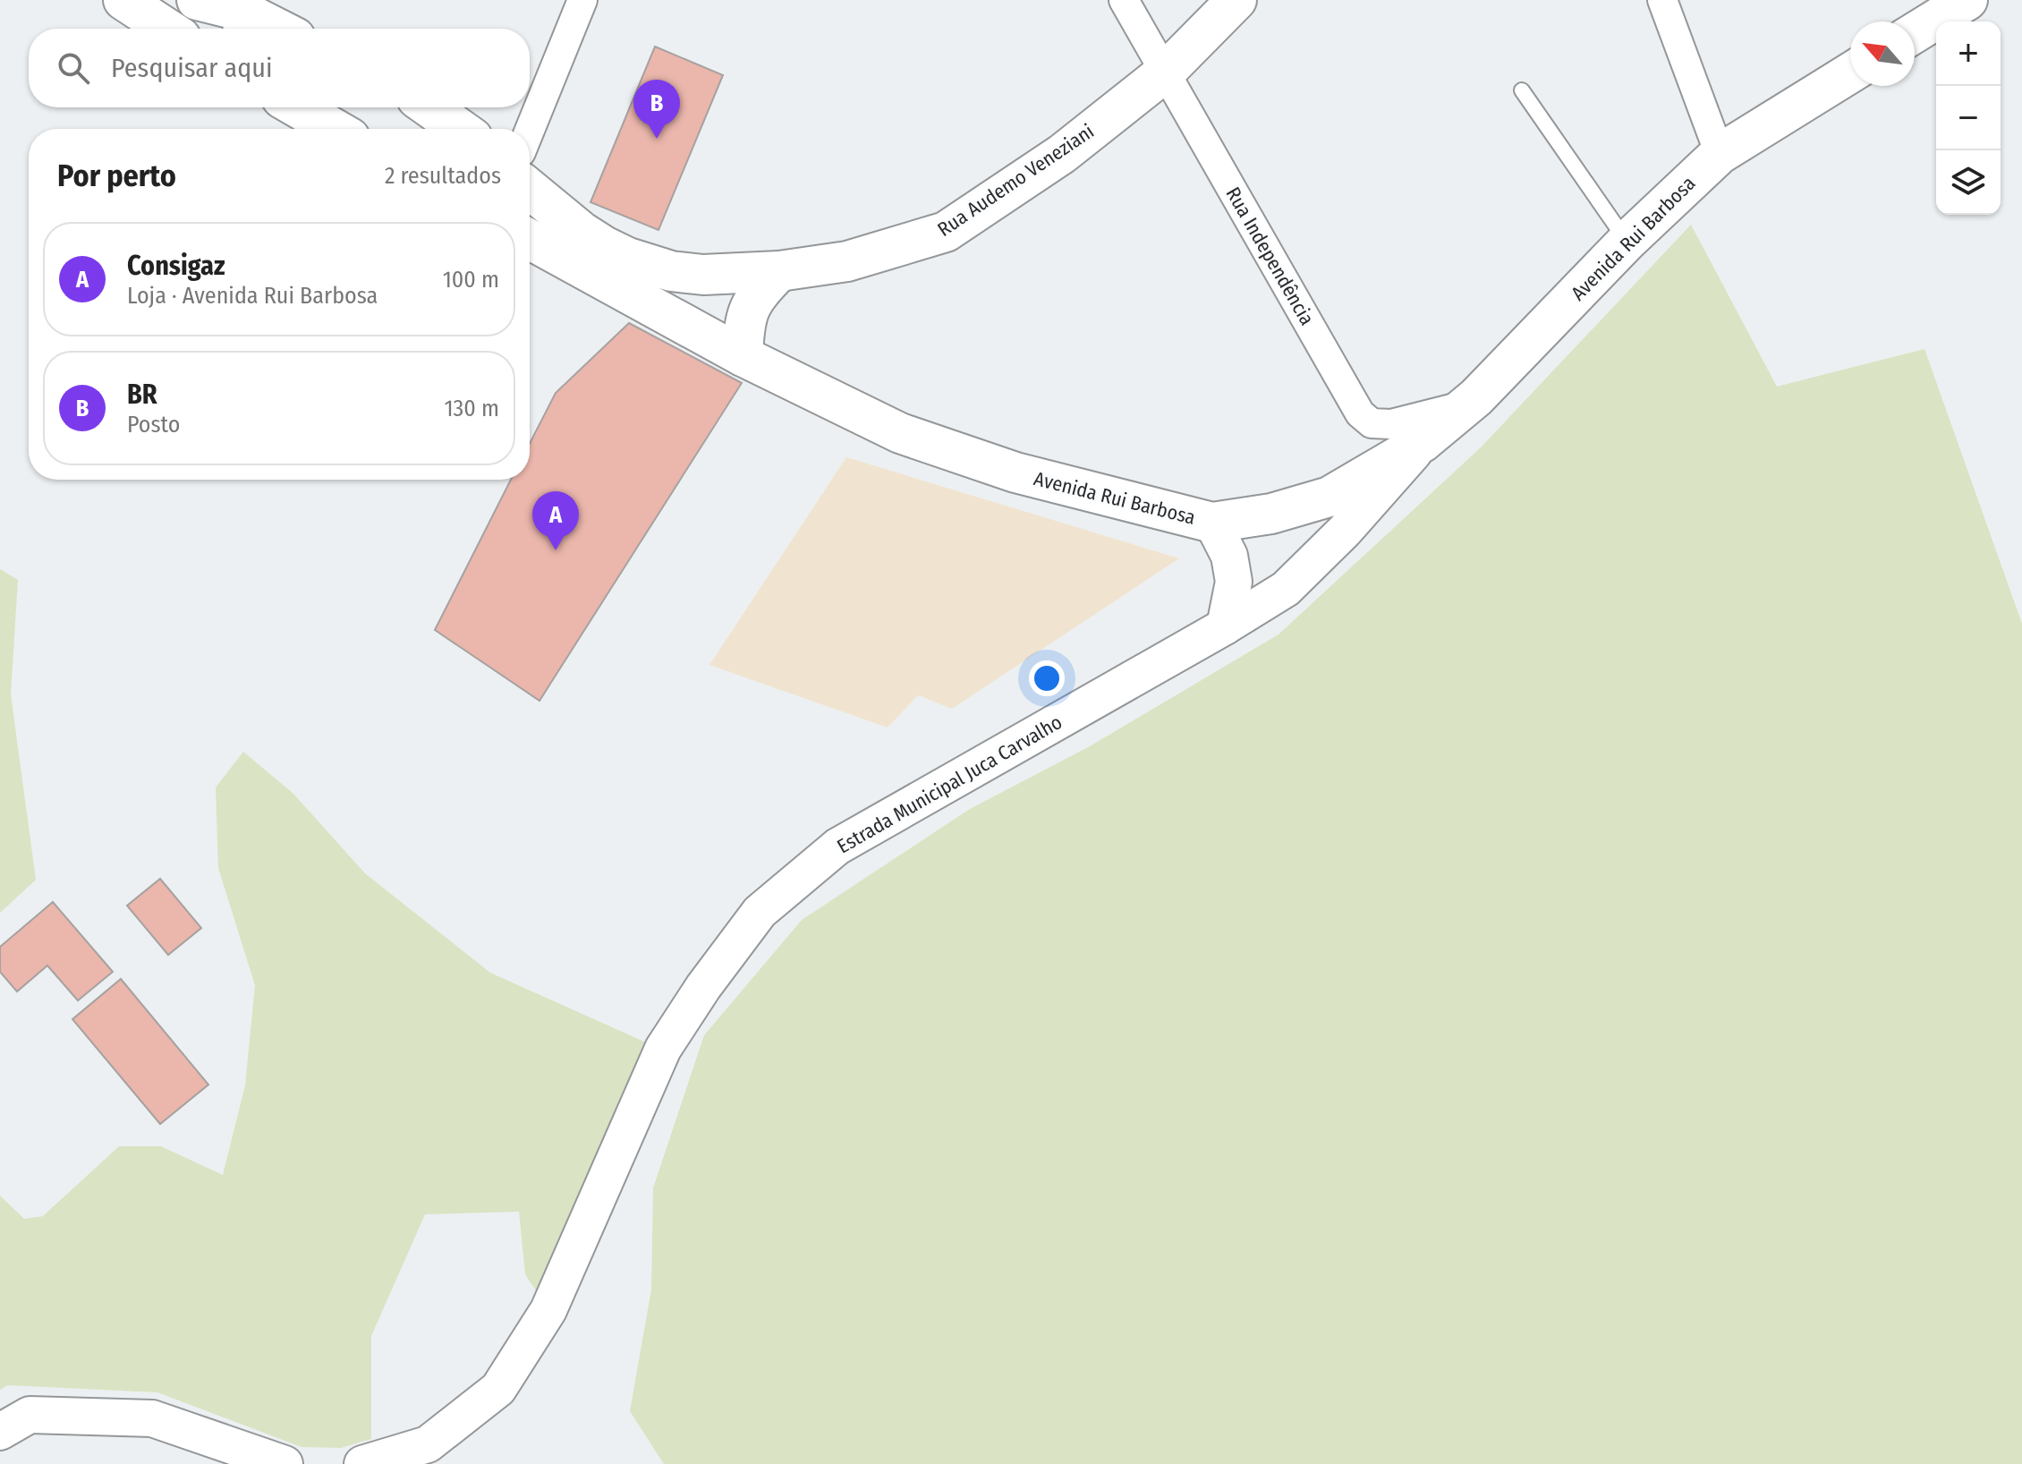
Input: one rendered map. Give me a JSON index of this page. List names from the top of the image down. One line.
{"streets":{"main road":["Rua Audemo Veneziani","Avenida Rui Barbosa"],"street":["Rua Independência","Estrada Municipal Juca Carvalho"]},"crossings":[["Rua Audemo Veneziani","Rua Independência"],["Avenida Rui Barbosa","Rua Independência"],["Avenida Rui Barbosa","Estrada Municipal Juca Carvalho"]],"north":"top left","page":{"map_buttons":["+","−"],"search":"Pesquisar aqui","pins":["B","A"],"heading":["Por perto","2 resultados"],"list":[{"mark":"A","name":"Consigaz","note":"Loja · Avenida Rui Barbosa","value":"100 m"},{"mark":"B","name":"BR","note":"Posto","value":"130 m"}]}}
